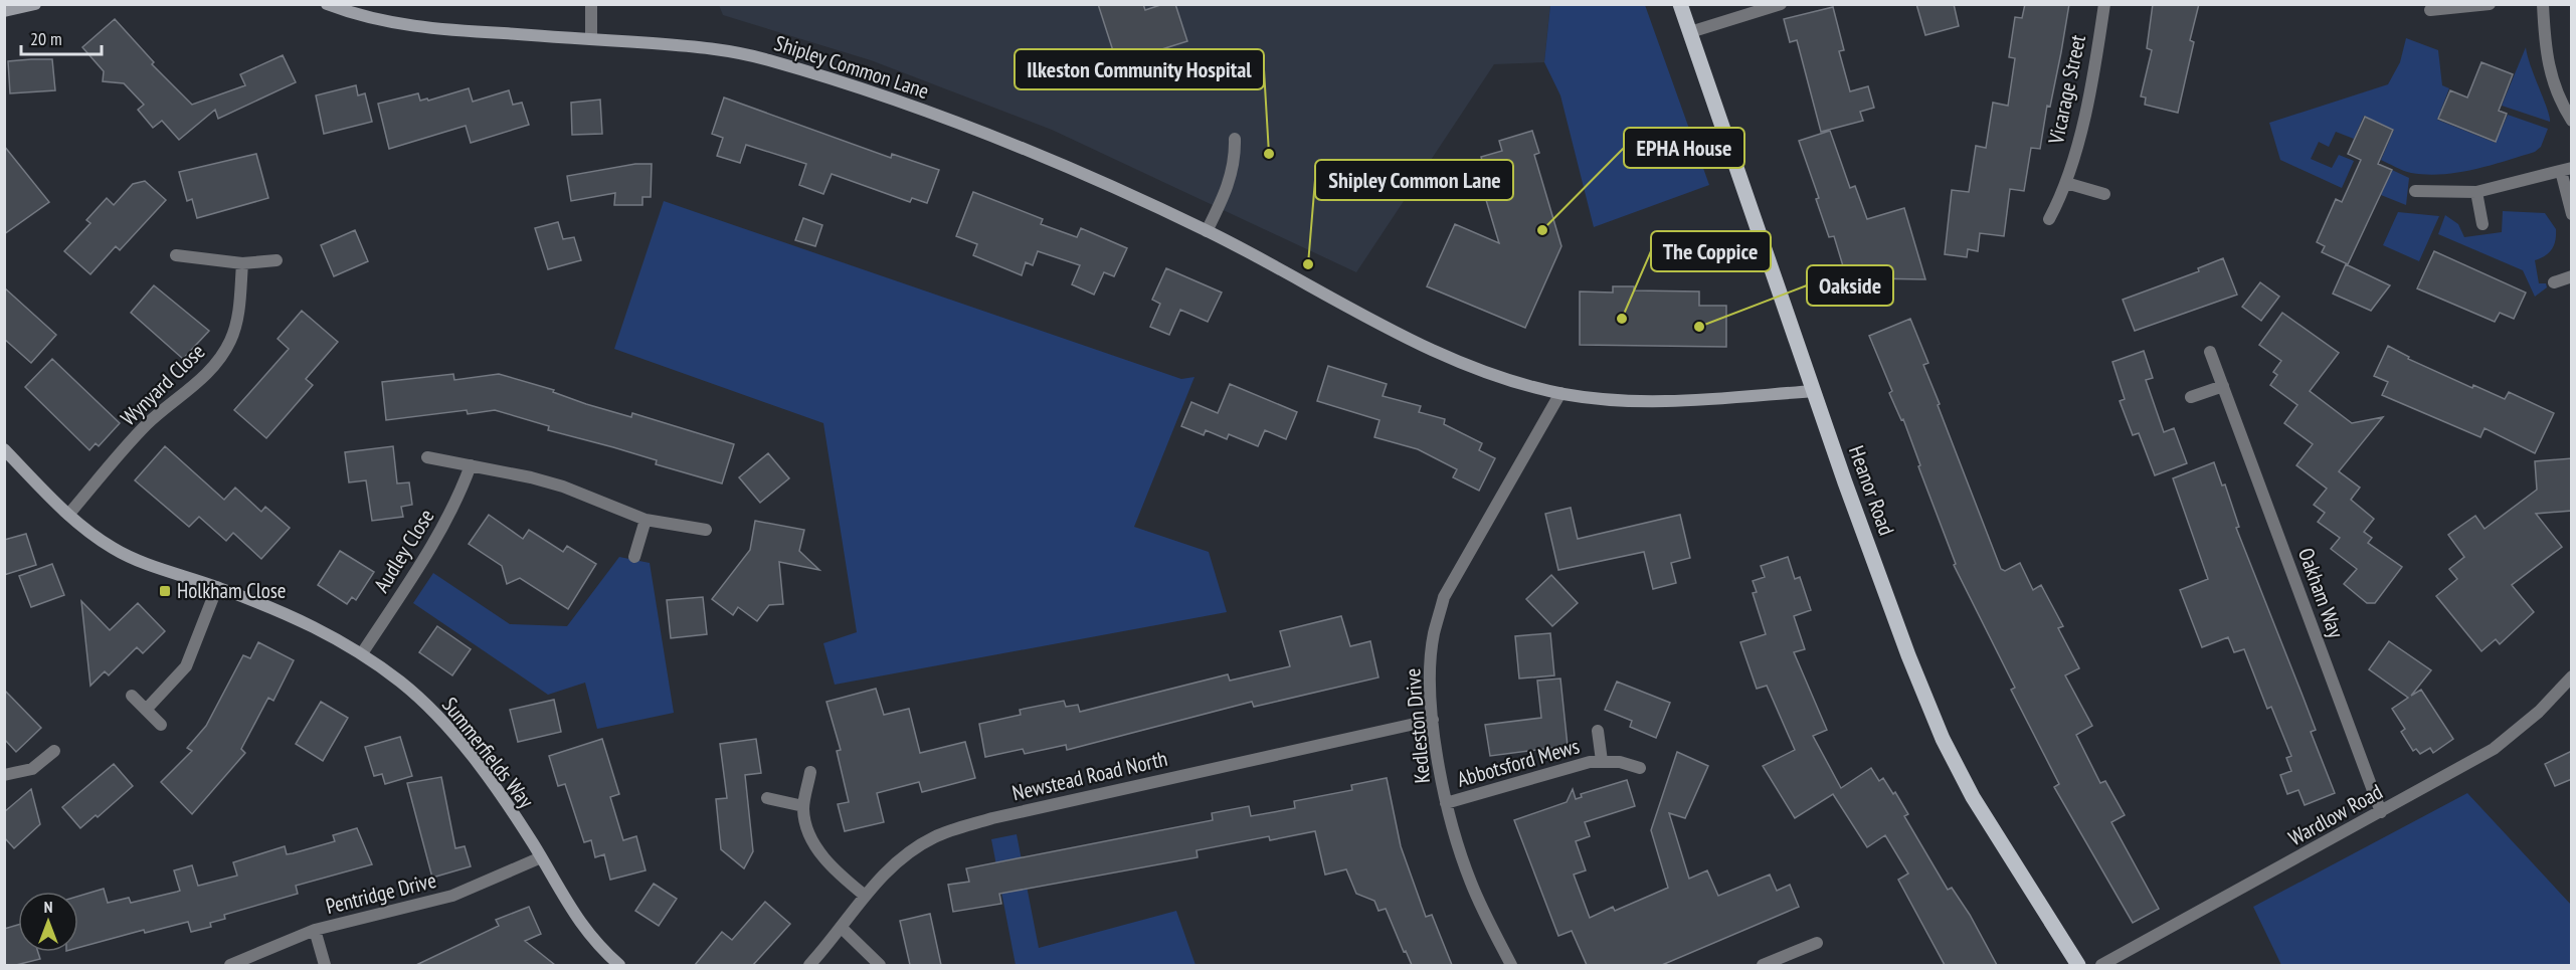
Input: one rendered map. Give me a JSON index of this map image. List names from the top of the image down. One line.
{"streets":{"main road":["Heanor Road"],"street":["Shipley Common Lane","Vicarage Street","Wynyard Close","Audley Close","Oakham Way","Kedleston Drive","Summerfields Way","Abbotsford Mews","Newstead Road North","Wardlow Road","Pentridge Drive"]},"crossings":[["Shipley Common Lane","Heanor Road"],["Shipley Common Lane","Kedleston Drive"],["Wynyard Close","Summerfields Way"],["Audley Close","Summerfields Way"],["Oakham Way","Wardlow Road"],["Kedleston Drive","Abbotsford Mews"],["Kedleston Drive","Newstead Road North"],["Summerfields Way","Pentridge Drive"]],"places":{"other":["Ilkeston Community Hospital","EPHA House","Shipley Common Lane","The Coppice","Oakside"],"transit":["Holkham Close"]},"scale_bar":"20 m","north":"top"}
